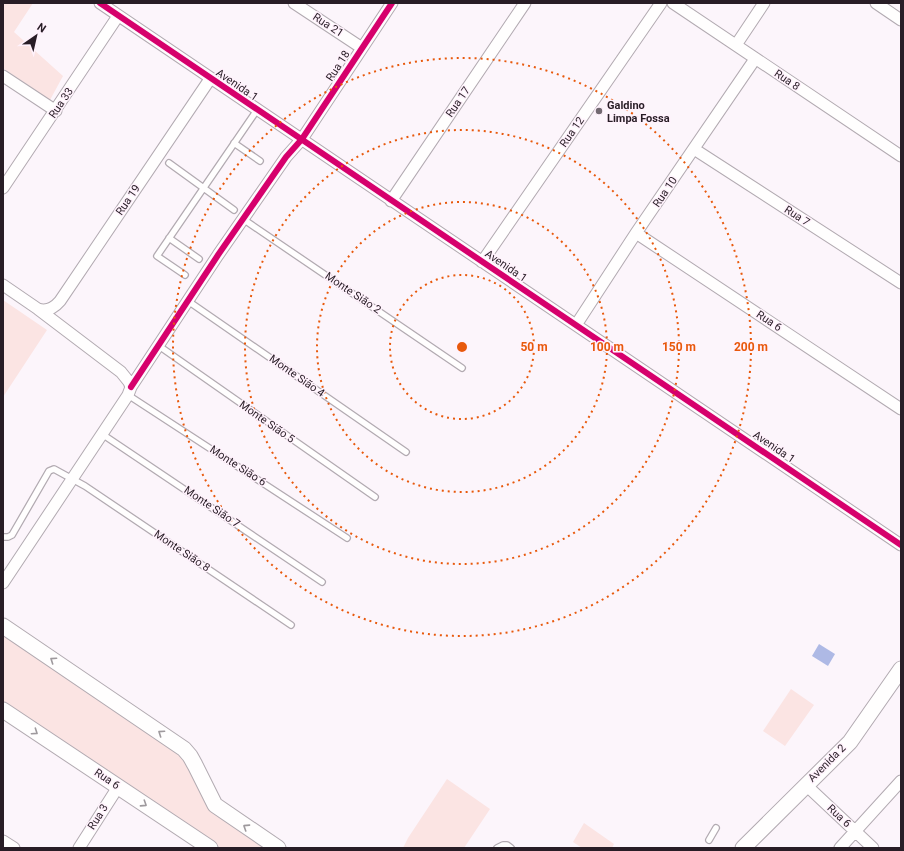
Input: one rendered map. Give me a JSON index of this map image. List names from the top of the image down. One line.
{"streets":{"street":["Rua 21","Rua 18","Rua 8","Avenida 1","Rua 17","Rua 33","Rua 12","Rua 10","Rua 19","Rua 7","Rua 6","Avenida 2","Rua 3"],"lane":["Monte Sião 2","Monte Sião 4","Monte Sião 5","Monte Sião 6","Monte Sião 7","Monte Sião 8"]},"crossings":[["Rua 21","Rua 18"],["Rua 18","Avenida 1"],["Rua 18","Monte Sião 2"],["Rua 18","Monte Sião 4"],["Rua 18","Monte Sião 5"],["Rua 18","Monte Sião 6"],["Rua 18","Monte Sião 7"],["Rua 18","Monte Sião 8"],["Rua 8","Rua 10"],["Avenida 1","Rua 17"],["Avenida 1","Rua 33"],["Avenida 1","Rua 12"],["Avenida 1","Rua 10"],["Avenida 1","Rua 19"],["Rua 10","Rua 7"],["Rua 10","Rua 6"],["Rua 6","Avenida 2"],["Rua 6","Rua 3"]],"places":["Galdino Limpa Fossa"],"north":"top right","rings":["50 m","100 m","150 m","200 m"]}
